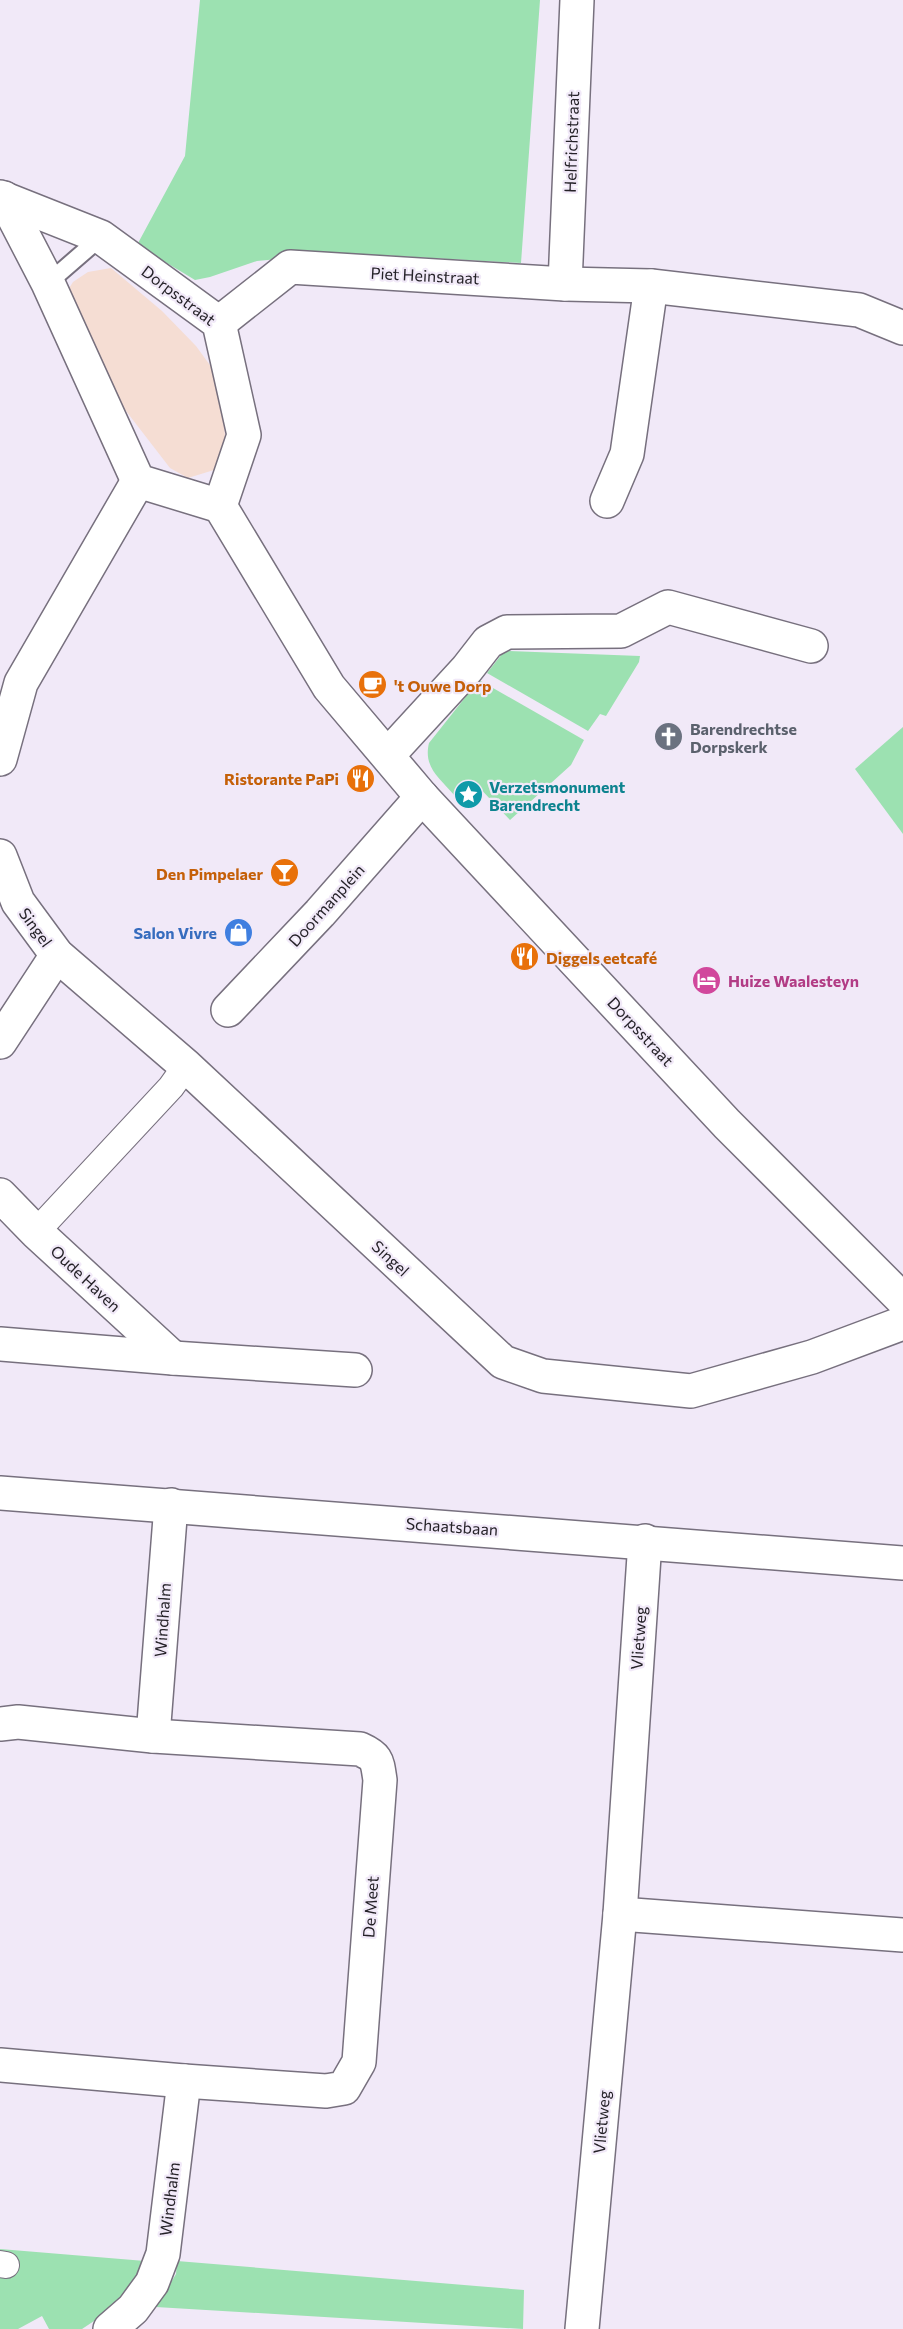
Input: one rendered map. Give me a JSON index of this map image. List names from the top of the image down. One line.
{"streets":{"street":["Helfrichstraat","Piet Heinstraat","Dorpsstraat","Doormanplein","Singel","Oude Haven","Schaatsbaan","Windhalm","Vlietweg","De Meet"]},"crossings":[["Helfrichstraat","Piet Heinstraat"],["Piet Heinstraat","Dorpsstraat"],["Dorpsstraat","Doormanplein"],["Schaatsbaan","Windhalm"],["Schaatsbaan","Vlietweg"],["Windhalm","De Meet"]],"places":{"cafe":["'t Ouwe Dorp"],"church":["Barendrechtse Dorpskerk"],"restaurant":["Ristorante PaPi","Diggels eetcafé"],"place":["Verzetsmonument Barendrecht"],"bar":["Den Pimpelaer"],"shop":["Salon Vivre"],"hotel":["Huize Waalesteyn"]}}
